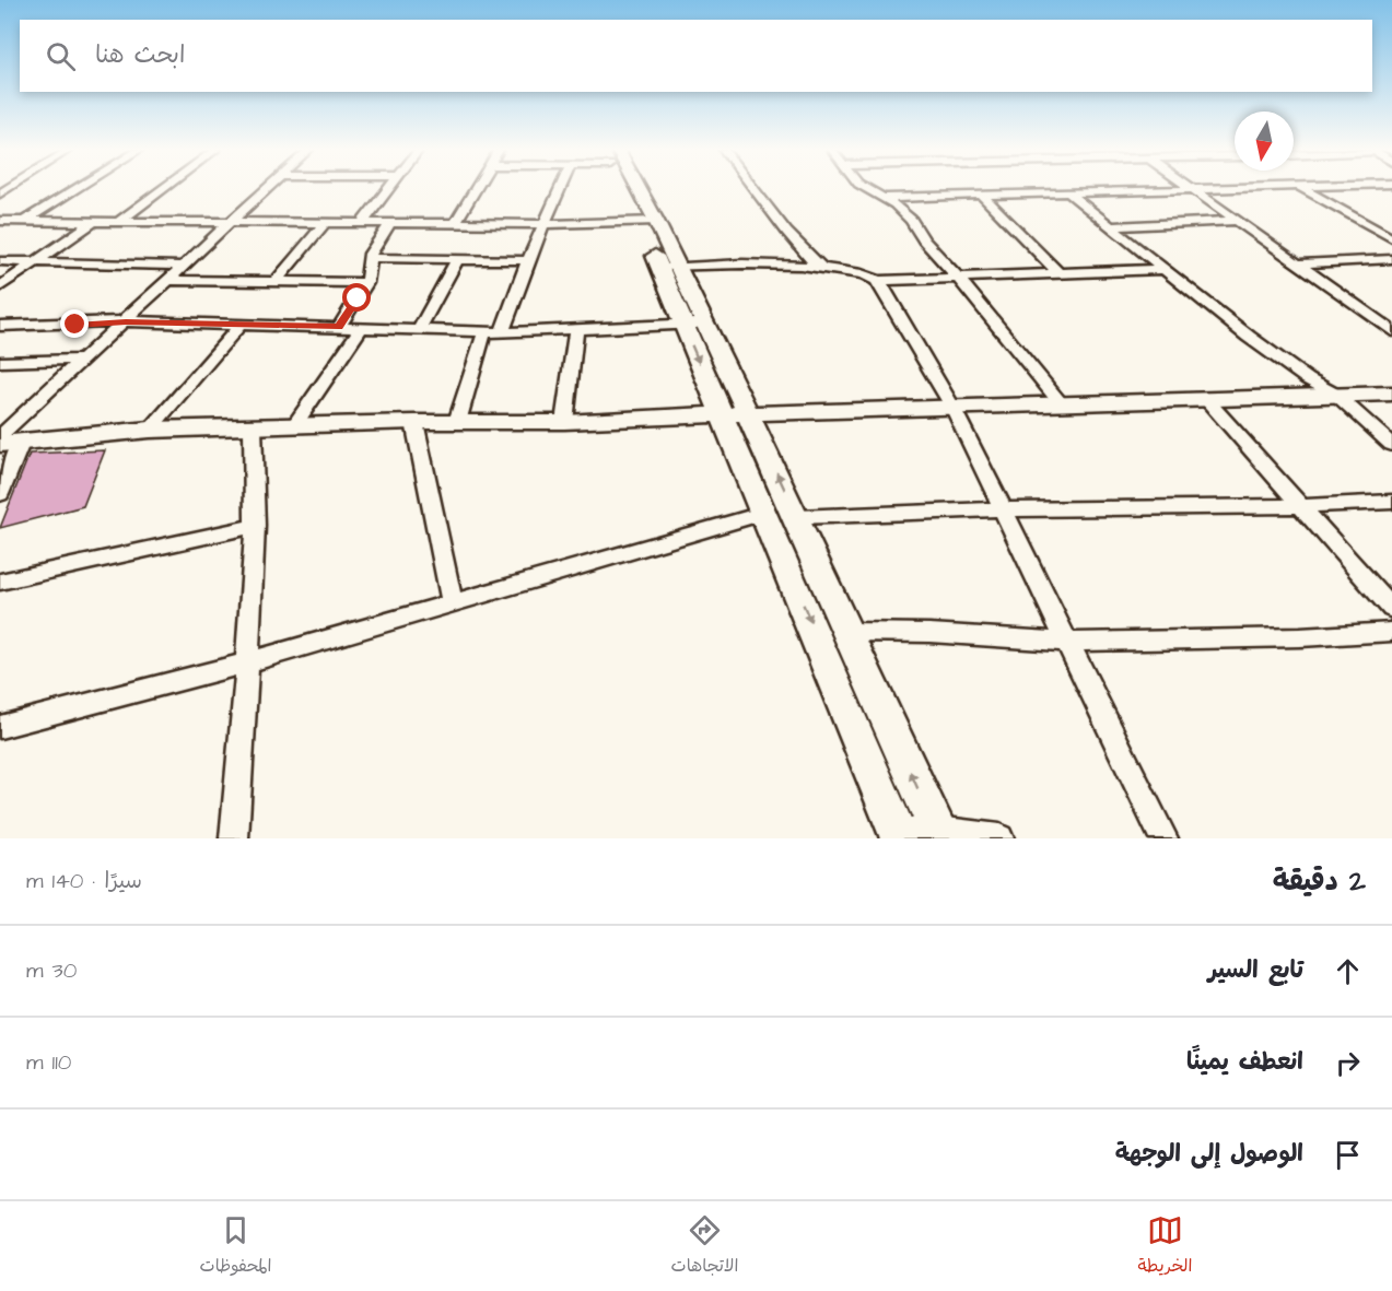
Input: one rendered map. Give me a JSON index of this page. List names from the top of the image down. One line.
{"north":"bottom","page":{"search":"ابحث هنا","heading":["2 دقيقة","سيرًا · 140 m"],"list":[["تابع السير","30 m"],["انعطف يمينًا","110 m"],"الوصول إلى الوجهة"],"nav":["الخريطة","الاتجاهات","المحفوظات"]}}
